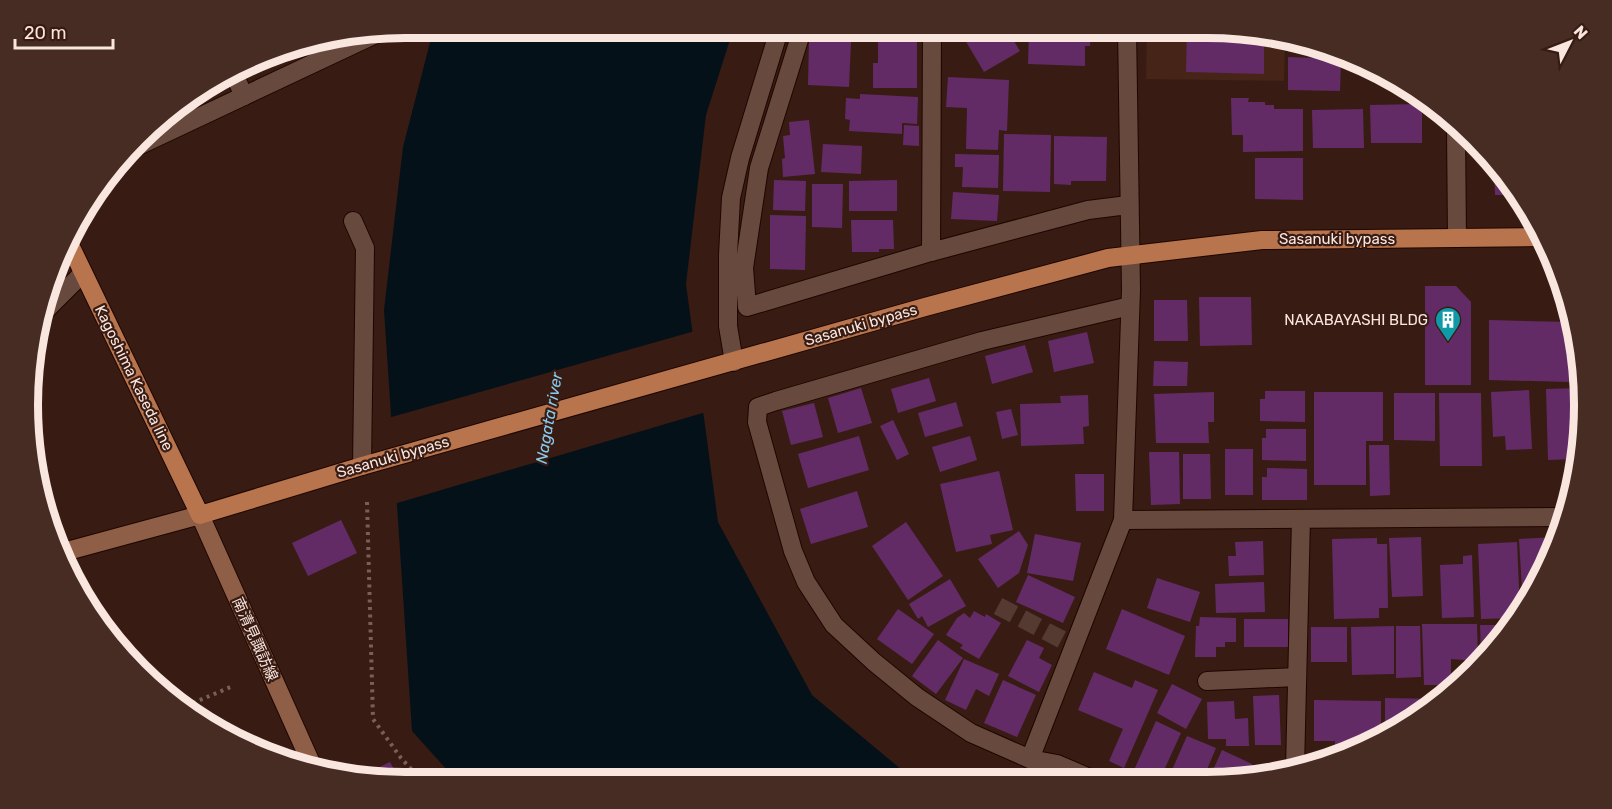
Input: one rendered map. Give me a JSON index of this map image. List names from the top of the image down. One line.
{"streets":{"main road":["Sasanuki bypass","Kagoshima Kaseda line"],"street":["南清見諏訪線"]},"crossings":[["Sasanuki bypass","Kagoshima Kaseda line"],["Sasanuki bypass","南清見諏訪線"],["Kagoshima Kaseda line","南清見諏訪線"]],"water":["Nagata river"],"places":{"building":["NAKABAYASHI BLDG"]},"scale_bar":"20 m","north":"top right"}
